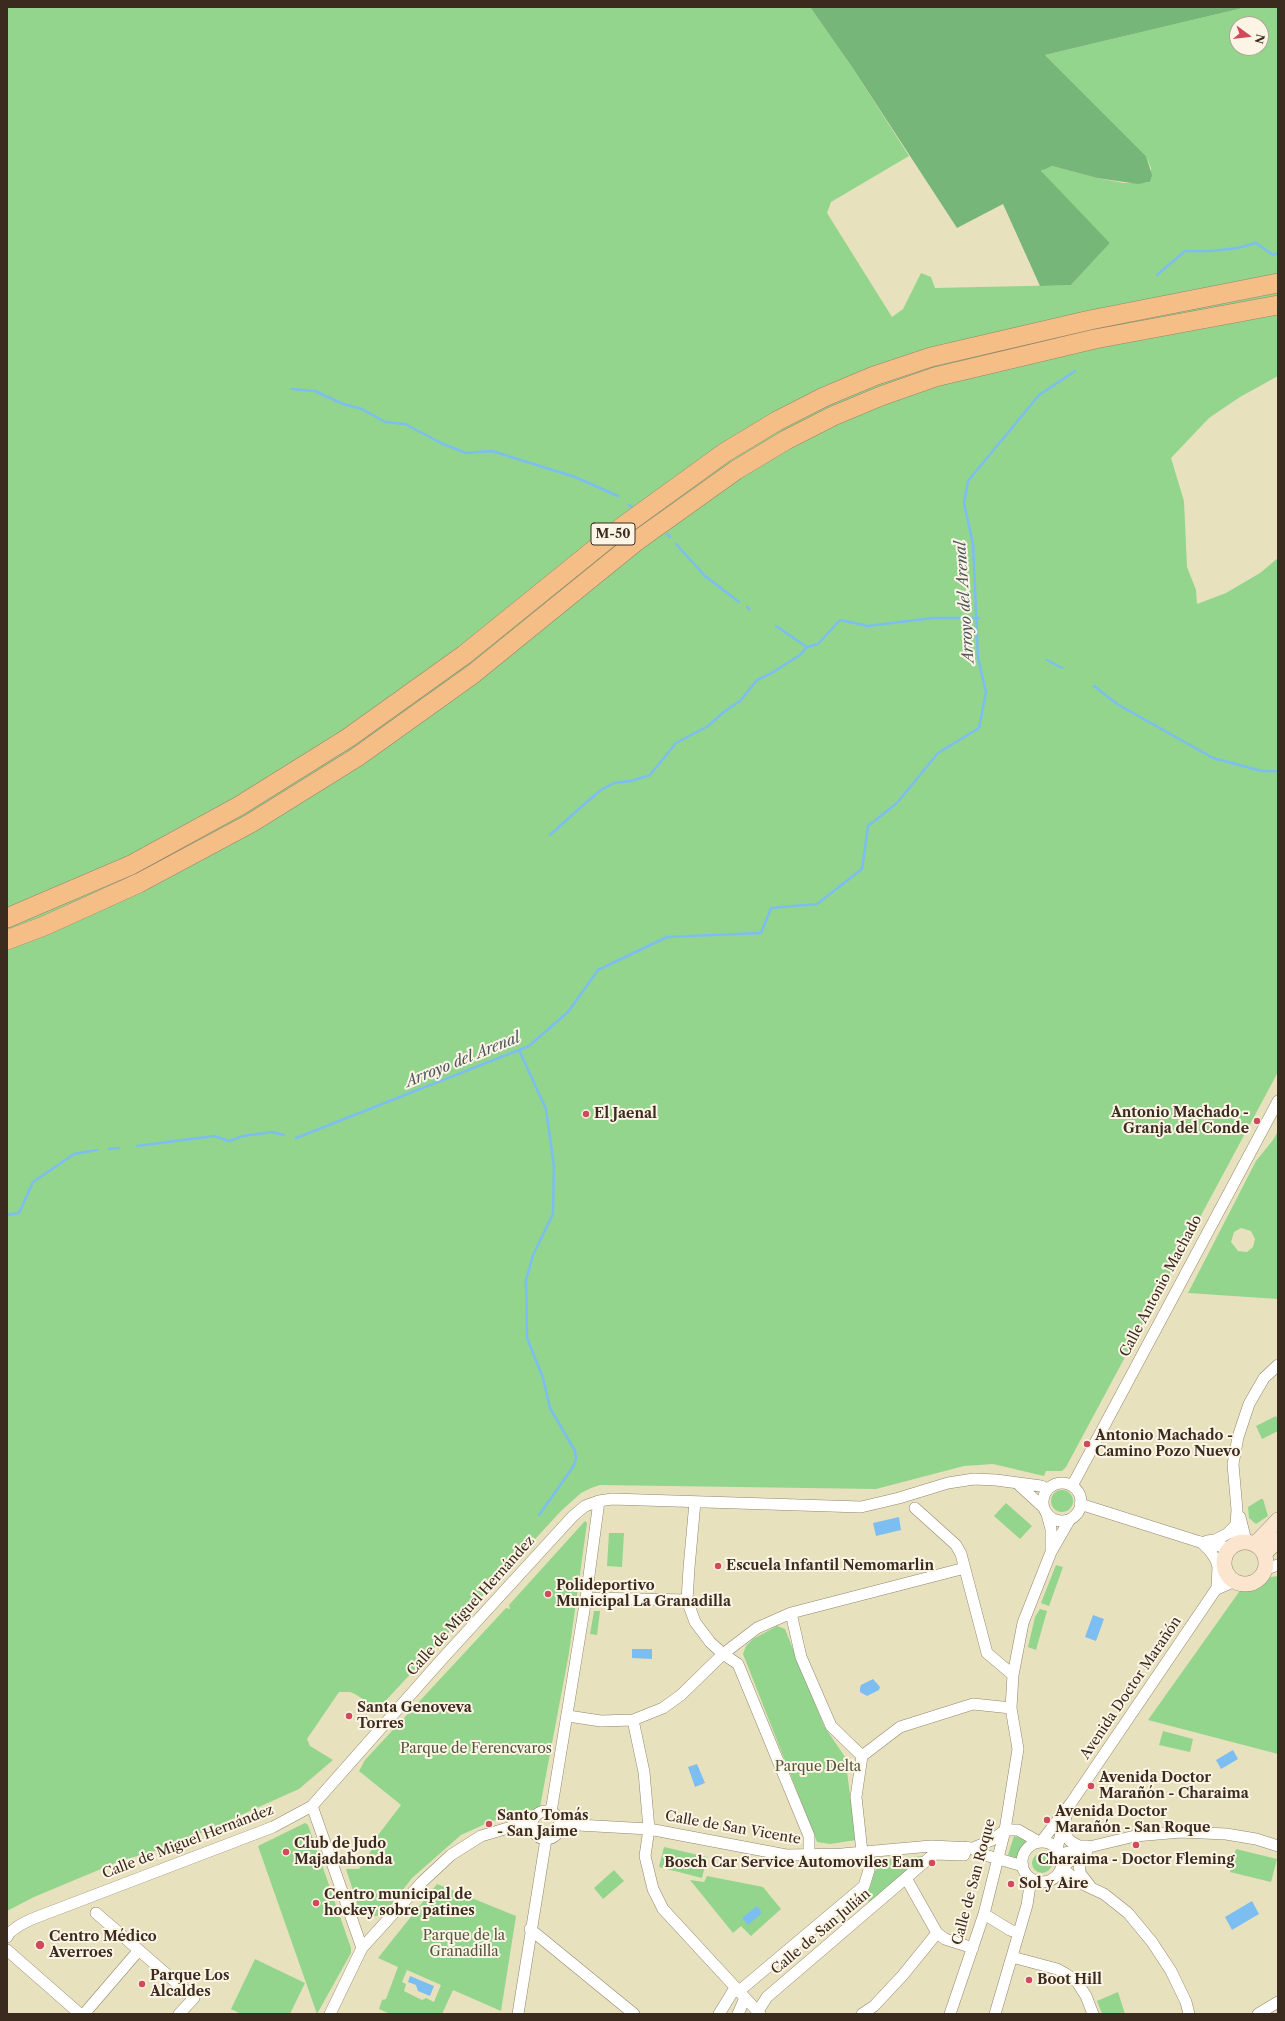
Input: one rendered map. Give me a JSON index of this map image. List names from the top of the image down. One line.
{"streets":{"highway":["M-50"],"street":["Calle Antonio Machado","Calle de Miguel Hernández","Avenida Doctor Marañón","Calle de San Vicente","Calle de San Roque","Calle de San Julián"]},"crossings":[["Calle Antonio Machado","Calle de Miguel Hernández"],["Avenida Doctor Marañón","Calle de San Vicente"],["Calle de San Vicente","Calle de San Roque"],["Calle de San Vicente","Calle de San Julián"]],"water":["Arroyo del Arenal"],"parks":["Parque de Ferencvaros","Parque Delta","Parque de la Granadilla"],"places":["El Jaenal","Antonio Machado - Granja del Conde","Antonio Machado - Camino Pozo Nuevo","Escuela Infantil Nemomarlin","Polideportivo Municipal La Granadilla","Santa Genoveva Torres","Avenida Doctor Marañón - Charaima","Avenida Doctor Marañón - San Roque","Santo Tomás - San Jaime","Charaima - Doctor Fleming","Club de Judo Majadahonda","Bosch Car Service Automoviles Eam","Sol y Aire","Centro municipal de hockey sobre patines","Centro Médico Averroes","Boot Hill","Parque Los Alcaldes"],"north":"right"}
